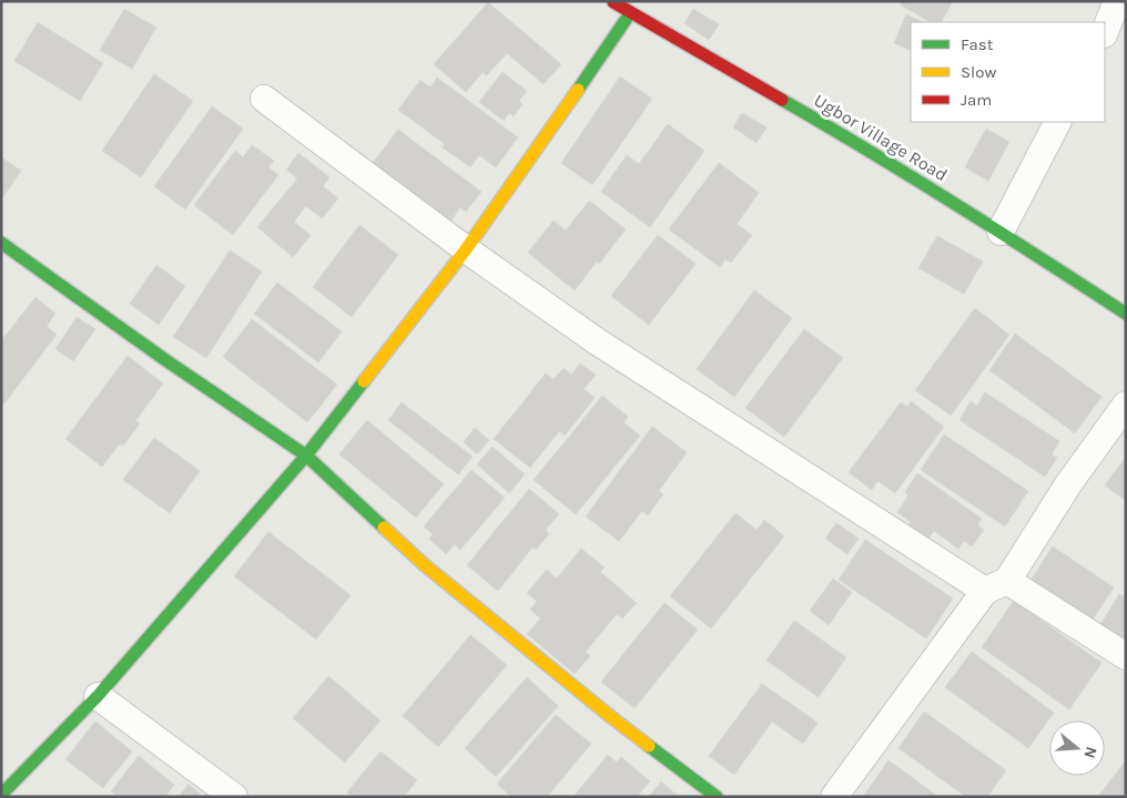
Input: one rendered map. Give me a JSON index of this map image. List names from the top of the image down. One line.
{"streets":{"street":["Ugbor Village Road"]},"legend":["Fast","Slow","Jam"],"north":"right"}
